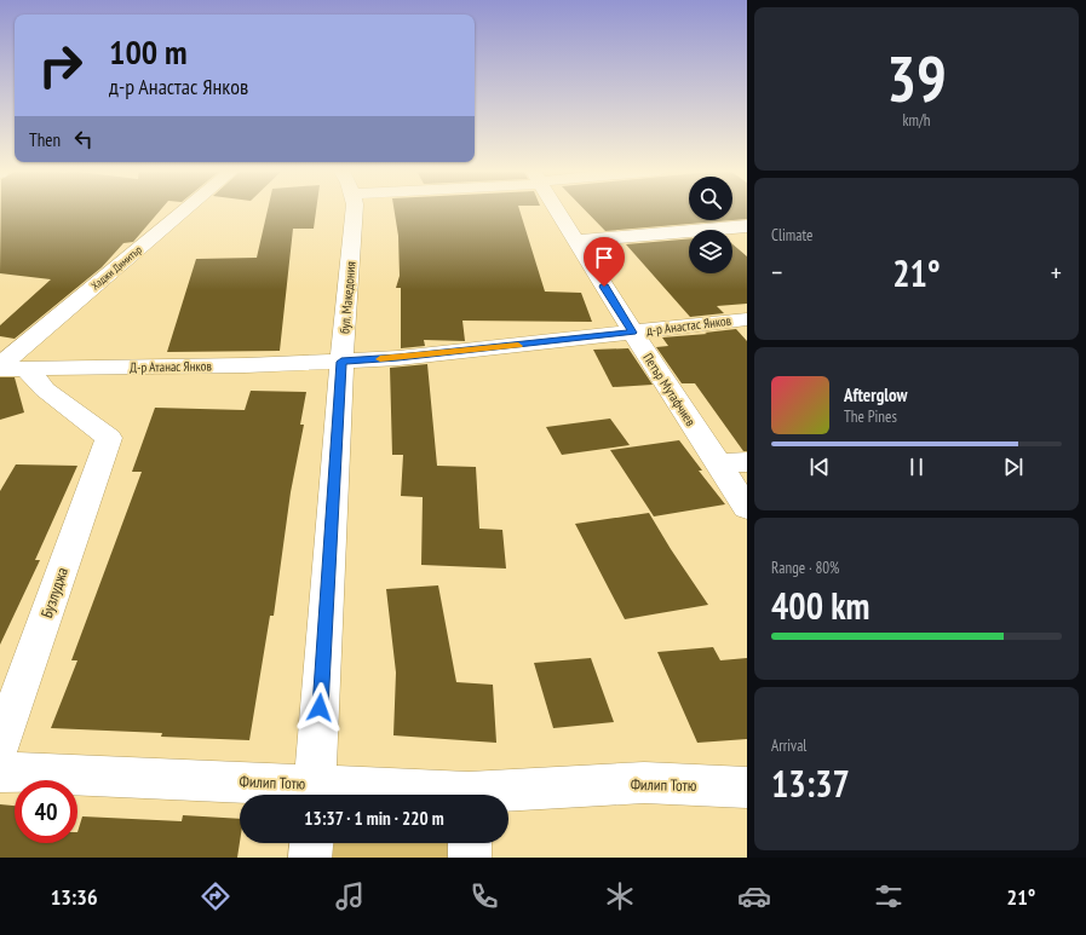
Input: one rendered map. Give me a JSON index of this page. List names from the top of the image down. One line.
{"streets":{"street":["Хаджи Димитър","бул. Македония","д-р Анастас Янков","Д-р Атанас Янков","Петър Мутафчиев","Бузлуджа","Филип Тотю"]},"crossings":[["бул. Македония","д-р Анастас Янков"],["бул. Македония","Д-р Атанас Янков"],["бул. Македония","Филип Тотю"],["д-р Анастас Янков","Д-р Атанас Янков"],["д-р Анастас Янков","Петър Мутафчиев"],["Д-р Атанас Янков","Бузлуджа"]],"page":{"tile":[["39","km/h"],"Climate",["Range · 80%","400 km"],["Arrival","13:37"]],"turn":["100 m","д-р Анастас Янков"],"then":"Then","heat":["−","21°","+"],"song":["Afterglow","The Pines"],"limit":"40","trip":"13:37 · 1 min · 220 m","tabs":["13:36","21°"]}}
